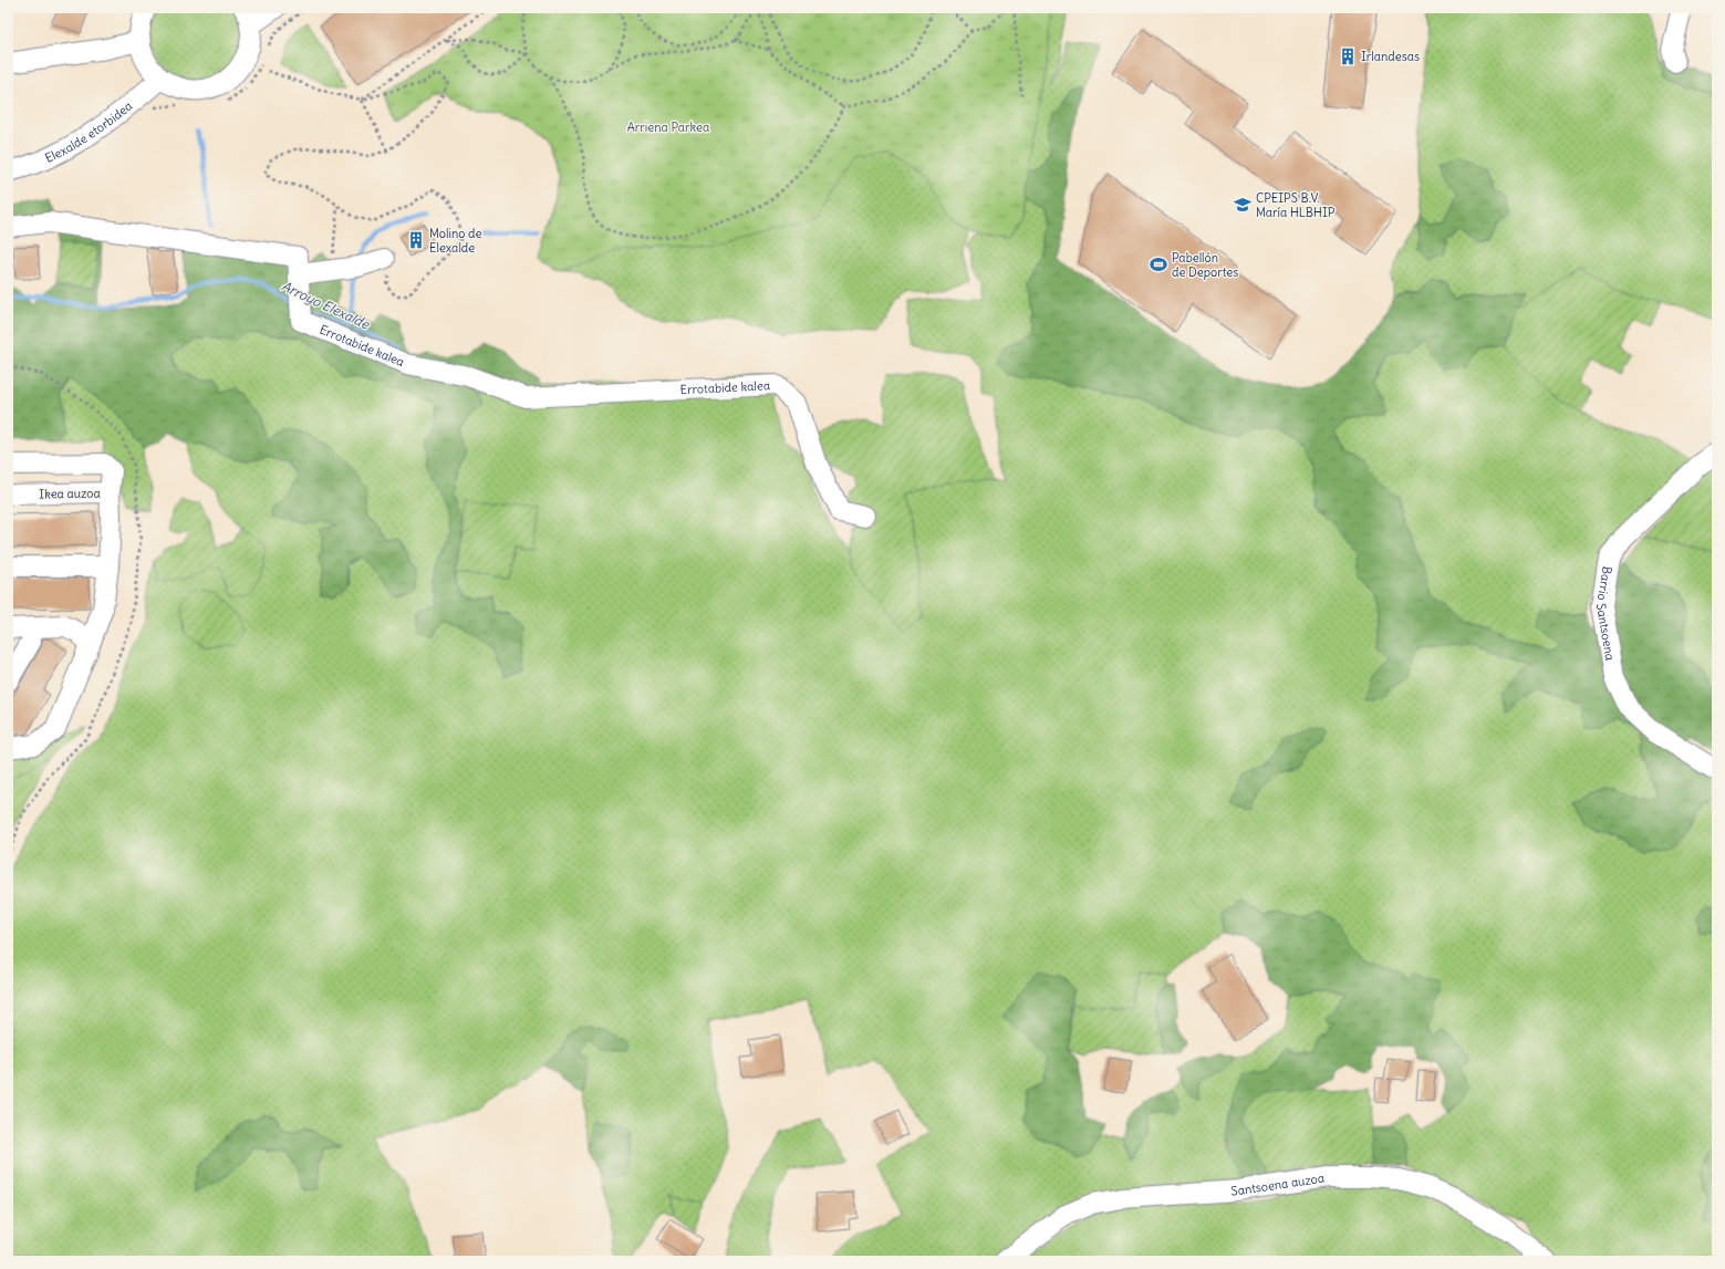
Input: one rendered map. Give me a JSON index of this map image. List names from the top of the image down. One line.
{"streets":{"street":["Elexalde etorbidea","Errotabide kalea","Ikea auzoa","Barrio Santsoena","Santsoena auzoa"]},"water":["Arroyo Elexalde"],"parks":["Arriena Parkea"],"places":{"building":["Irlandesas","Molino de Elexalde"],"school or university":["CPEIPS B.V. María HLBHIP"],"sports":["Pabellón de Deportes"]}}
